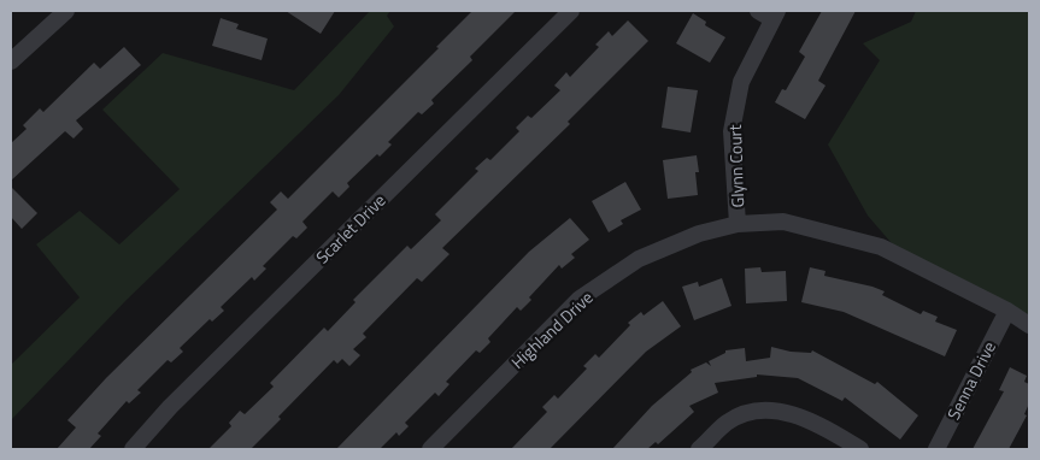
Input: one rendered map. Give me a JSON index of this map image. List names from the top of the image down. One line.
{"streets":{"street":["Glynn Court","Scarlet Drive","Highland Drive","Senna Drive"]},"crossings":[["Glynn Court","Highland Drive"],["Highland Drive","Senna Drive"]]}
